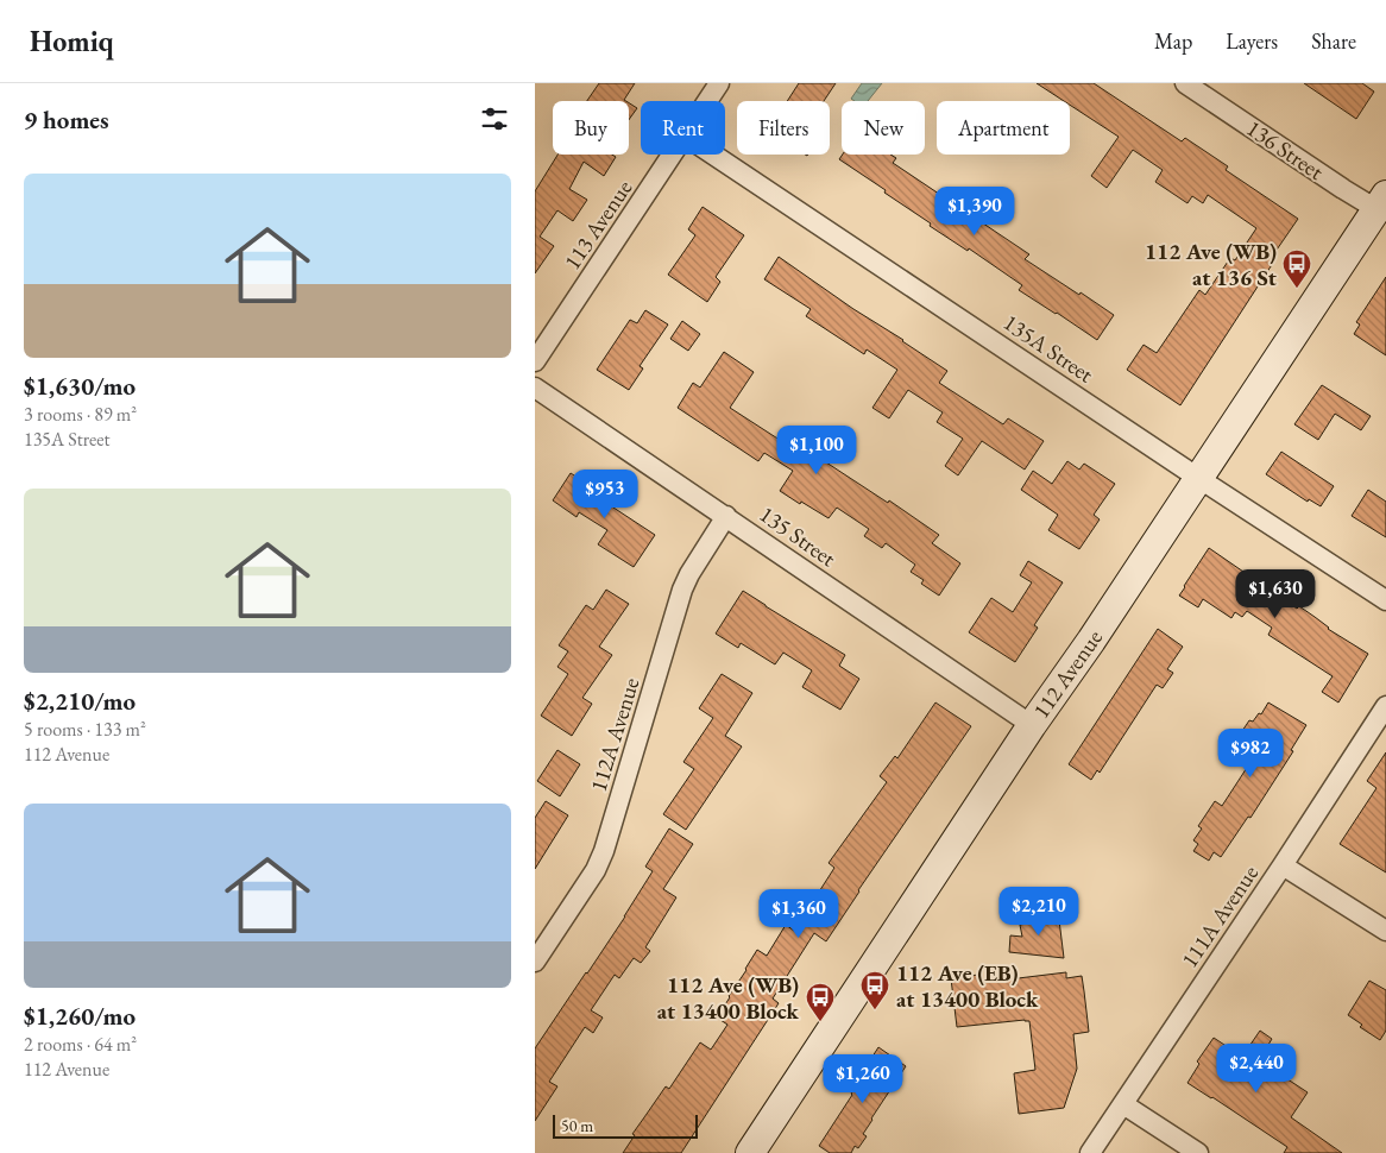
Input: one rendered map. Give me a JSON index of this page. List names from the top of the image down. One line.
{"streets":{"main road":["112 Avenue"],"street":["136 Street","113 Avenue","135A Street","135 Street","112A Avenue","111A Avenue"]},"crossings":[["136 Street","112 Avenue"],["135A Street","112 Avenue"],["135 Street","112 Avenue"],["135 Street","112A Avenue"]],"places":{"bus stop":["112 Ave (WB) at 136 St","112 Ave (EB) at 13400 Block","112 Ave (WB) at 13400 Block"]},"scale_bar":"50 m","page":{"header":"Homiq","nav":["Map","Layers","Share"],"heading":"9 homes","chip":["Buy","Rent","Filters","New","Apartment"],"list":[{"name":"$1,630/mo","note":"3 rooms · 89 m² · 135A Street"},{"name":"$2,210/mo","note":"5 rooms · 133 m² · 112 Avenue"},{"name":"$1,260/mo","note":"2 rooms · 64 m² · 112 Avenue"}],"price":["$1,390","$1,100","$953","$1,630","$982","$2,210","$1,360","$2,440","$1,260"],"scale":"50 m"}}
